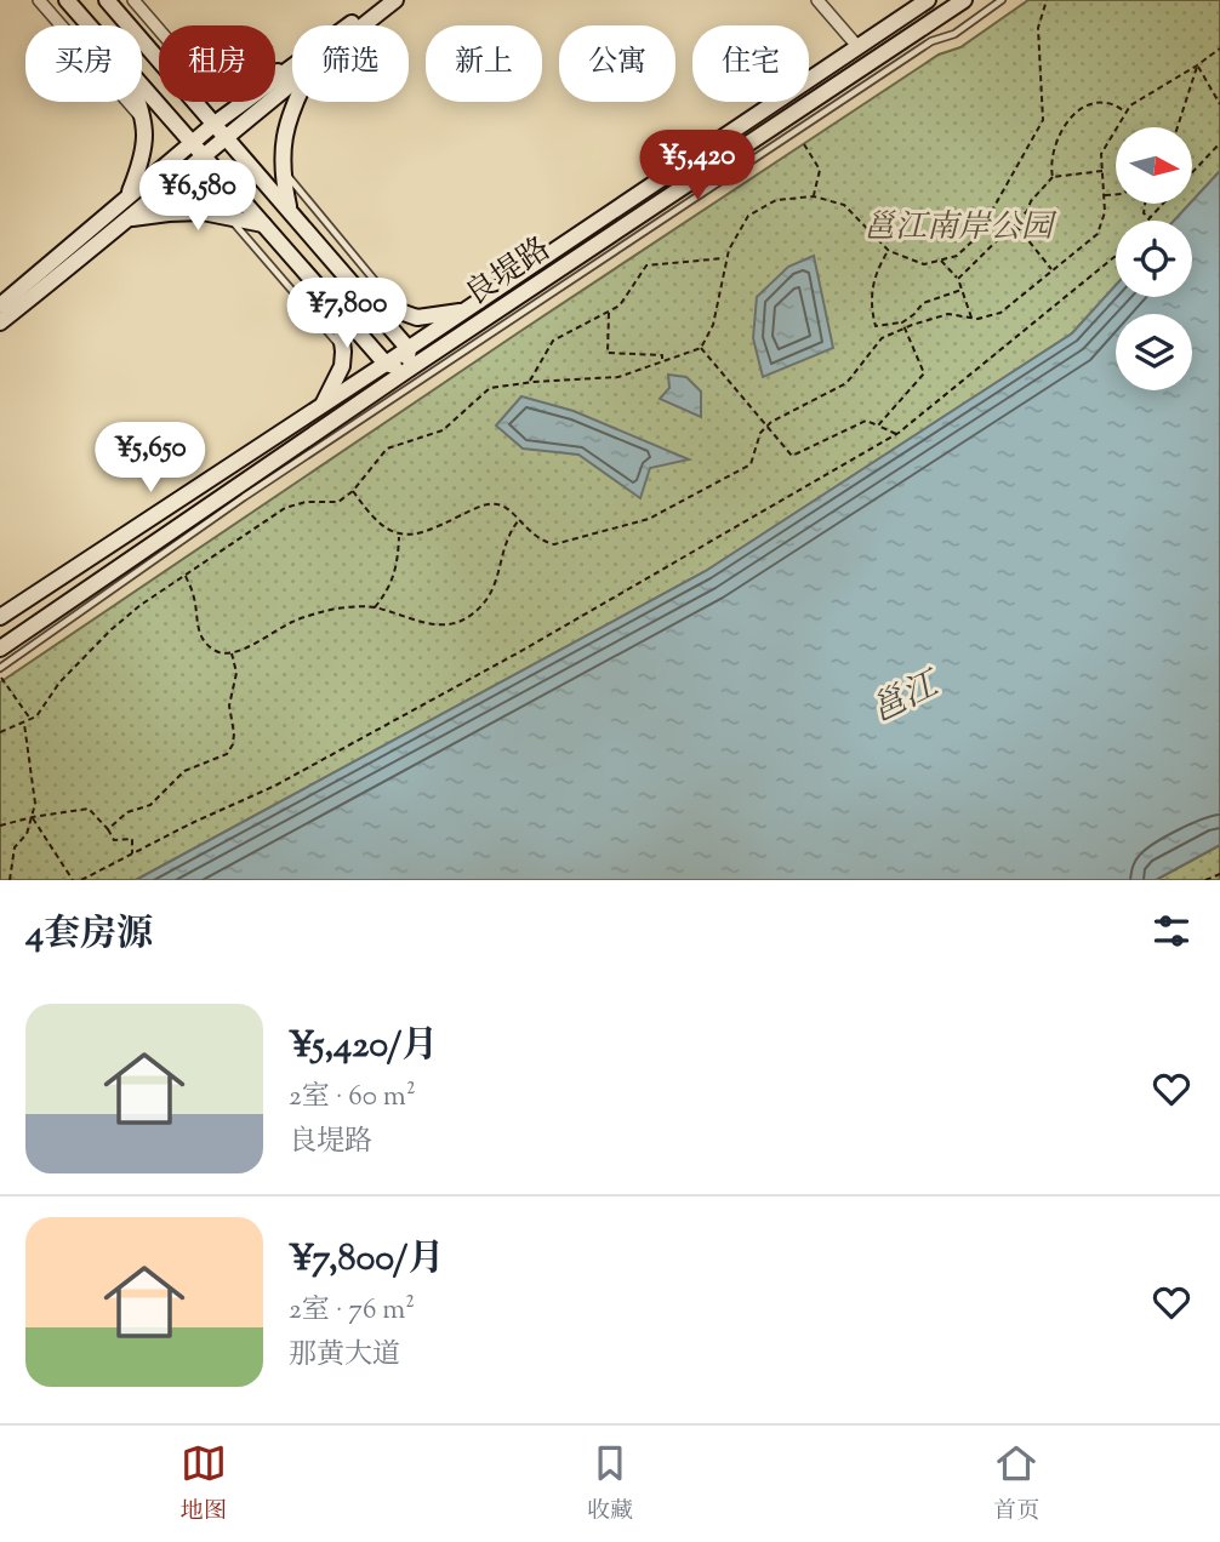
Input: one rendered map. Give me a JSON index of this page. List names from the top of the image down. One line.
{"streets":{"main road":["良堤路"]},"water":["邕江"],"parks":["邕江南岸公园"],"north":"right","page":{"chip":["买房","租房","筛选","新上","公寓","住宅"],"price":["¥5,420","¥6,580","¥7,800","¥5,650"],"heading":"4套房源","list":[{"name":"¥5,420/月","note":"2室 · 60 m² · 良堤路"},{"name":"¥7,800/月","note":"2室 · 76 m² · 那黄大道"}],"tabs":["地图","收藏","首页"]}}
